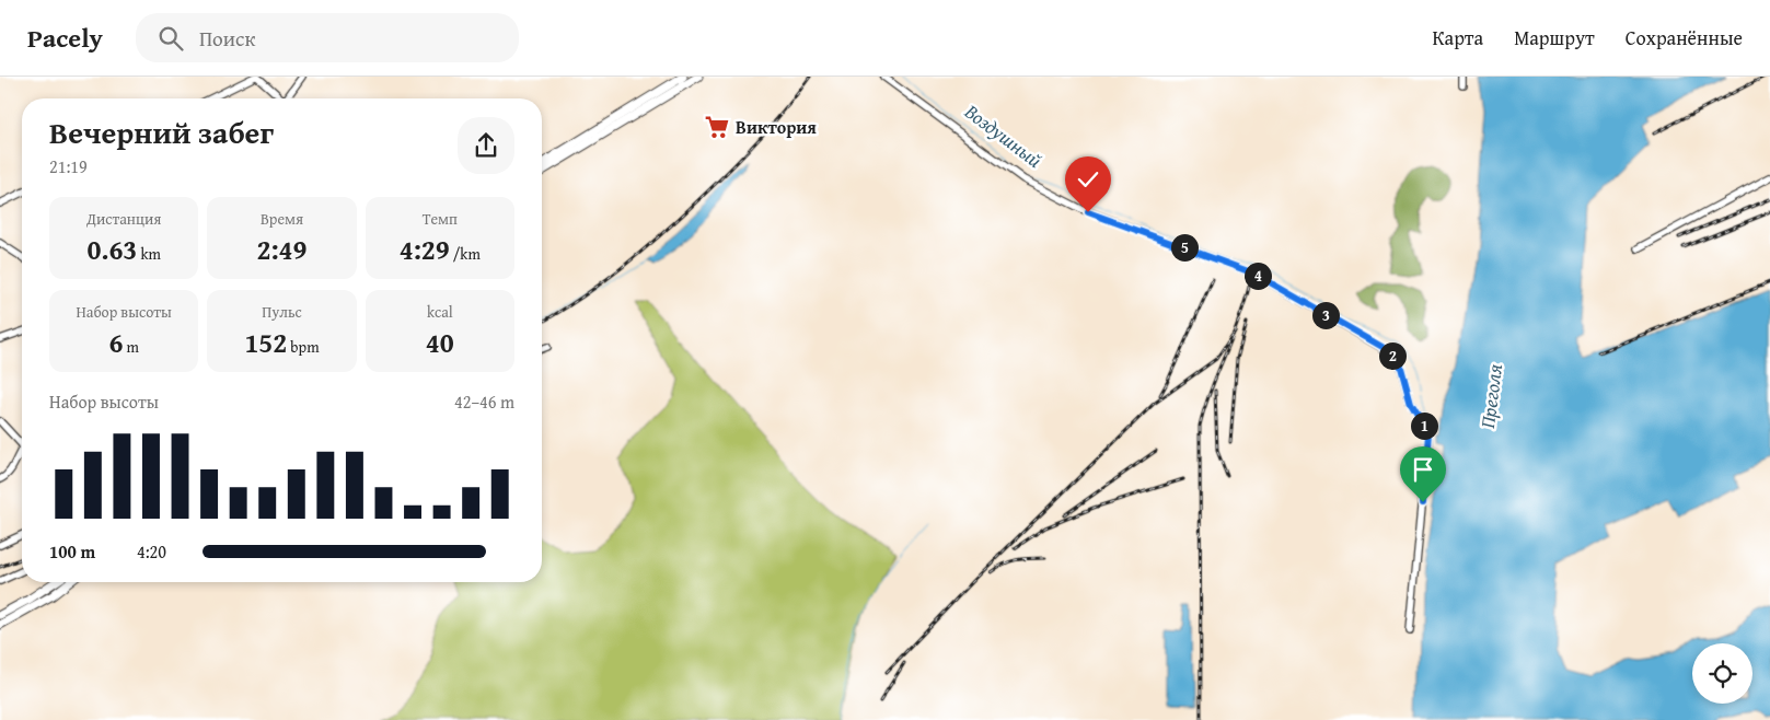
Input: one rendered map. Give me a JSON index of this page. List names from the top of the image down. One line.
{"water":["Воздушный","Преголя"],"places":{"supermarket":["Виктория"]},"page":{"header":"Pacely","search":"Поиск","nav":["Карта","Маршрут","Сохранённые"],"heading":["Вечерний забег","21:19"],"stats":[["Дистанция","0.63 km"],["Время","2:49"],["Темп","4:29 /km"],["Набор высоты","6 m"],["Пульс","152 bpm"],["kcal","40"]],"pins":["5","4","3","2","1"],"chart":["Набор высоты","42–46 m"],"list":[{"name":"100 m","note":"4:20"}]}}
